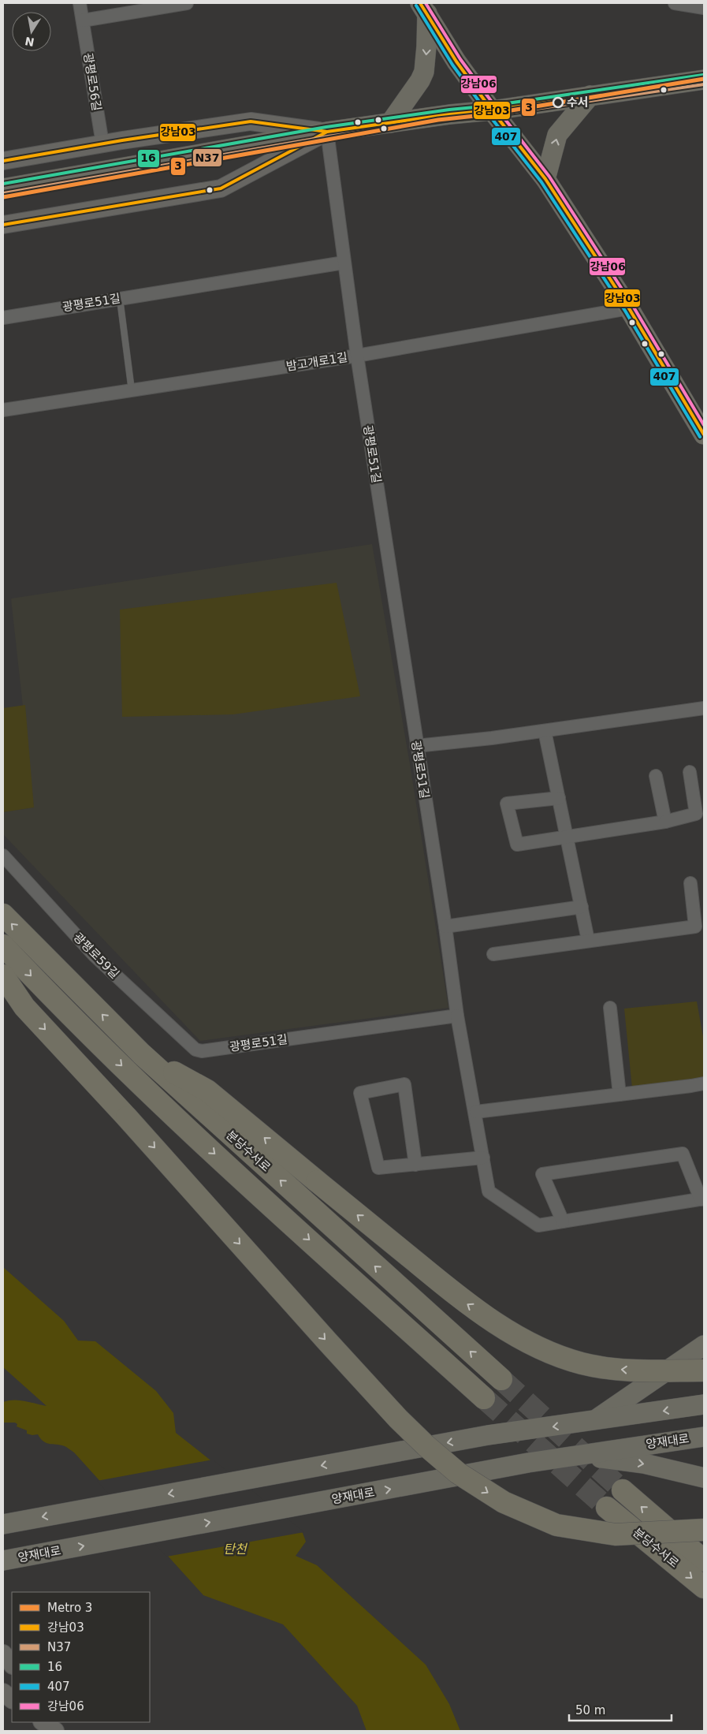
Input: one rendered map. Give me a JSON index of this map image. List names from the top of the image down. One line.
{"streets":{"highway":["분당수서로"],"main road":["양재대로"],"street":["광평로56길","광평로51길","밤고개로1길","광평로59길"]},"crossings":[["광평로51길","밤고개로1길"],["광평로51길","광평로59길"]],"water":["탄천"],"places":["수서"],"lines":["transit line 강남03","transit line 강남06","transit line 407","transit line 16","metro line 3","transit line N37"],"legend":["Metro 3","강남03","N37","16","407","강남06"],"scale_bar":"50 m","north":"bottom"}
